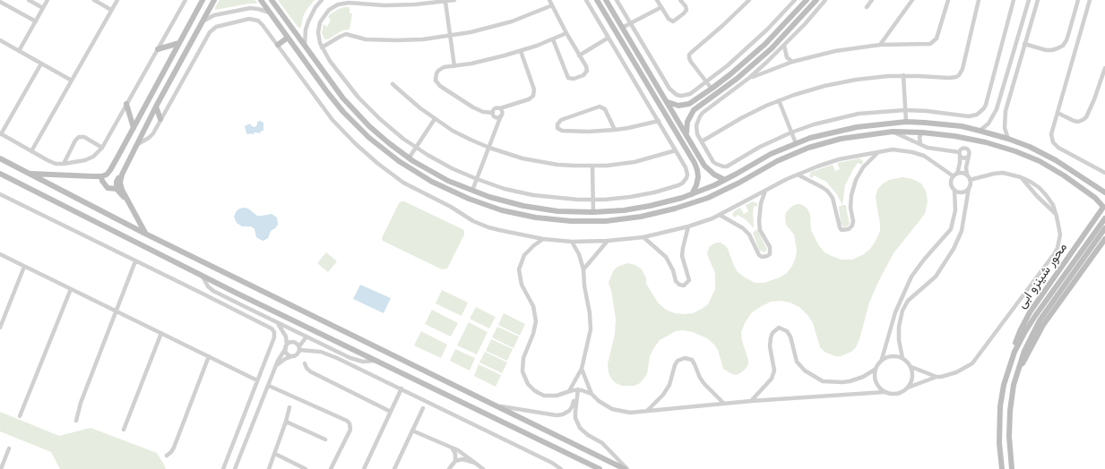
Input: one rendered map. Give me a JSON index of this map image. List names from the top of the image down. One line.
{"streets":{"street":["محور شينزو ابى"]}}
